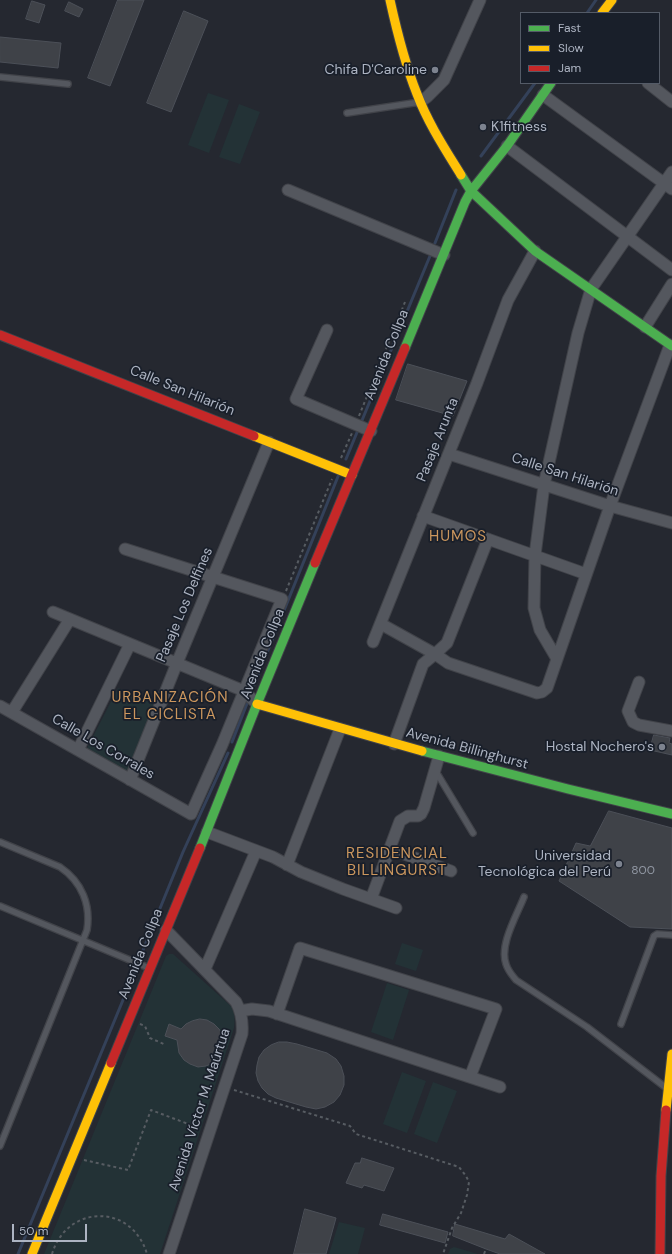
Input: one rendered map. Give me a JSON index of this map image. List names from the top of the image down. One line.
{"streets":{"main road":["Avenida Collpa","Calle San Hilarión","Avenida Billinghurst"],"street":["Pasaje Arunta","Pasaje Los Delfines","Calle Los Corrales","Avenida Víctor M. Maúrtua"]},"crossings":[["Avenida Collpa","Calle San Hilarión"],["Avenida Collpa","Avenida Billinghurst"],["Avenida Collpa","Avenida Víctor M. Maúrtua"],["Calle San Hilarión","Pasaje Arunta"],["Calle San Hilarión","Pasaje Los Delfines"],["Pasaje Los Delfines","Calle Los Corrales"]],"districts":["HUMOS","URBANIZACIÓN EL CICLISTA","RESIDENCIAL BILLINGURST"],"places":["Chifa D'Caroline","K1fitness","Hostal Nochero's","Universidad Tecnológica del Perú"],"house_numbers":["800"],"legend":["Fast","Slow","Jam"],"scale_bar":"50 m"}
